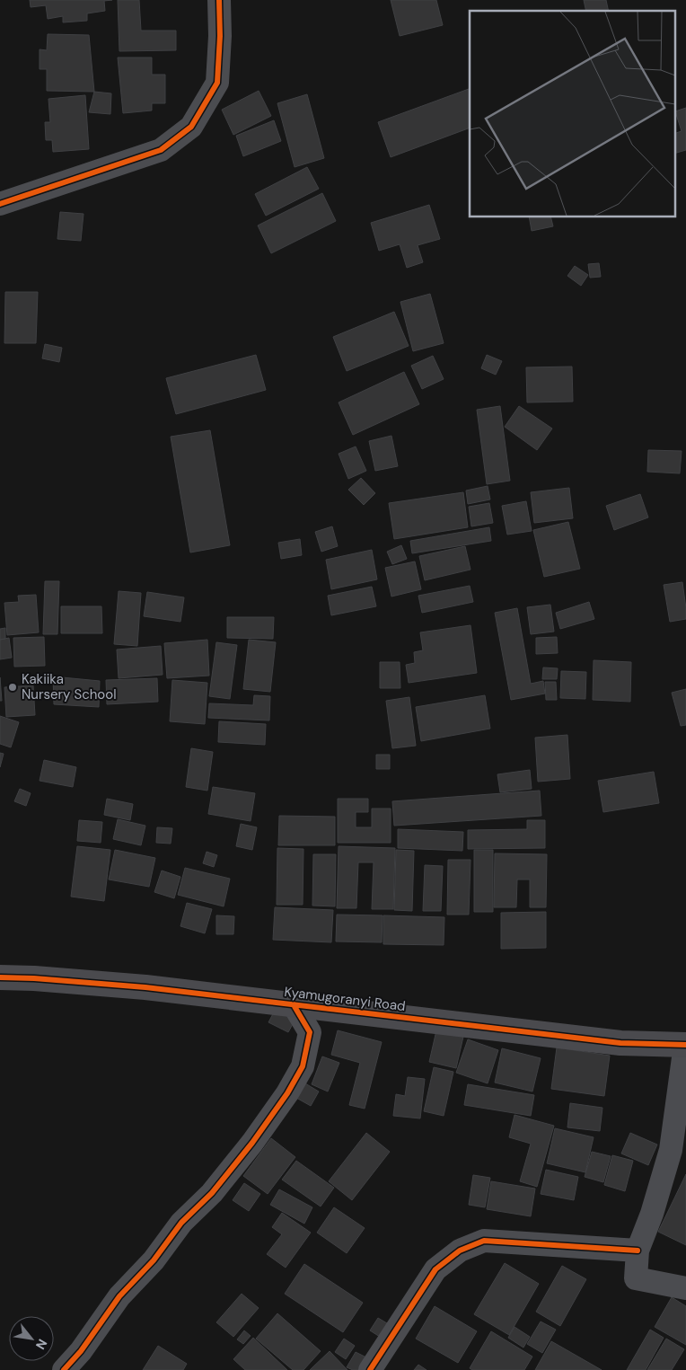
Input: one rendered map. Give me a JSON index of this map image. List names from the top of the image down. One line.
{"streets":{"street":["Kyamugoranyi Road"]},"places":["Kakiika Nursery School"],"north":"bottom right"}
